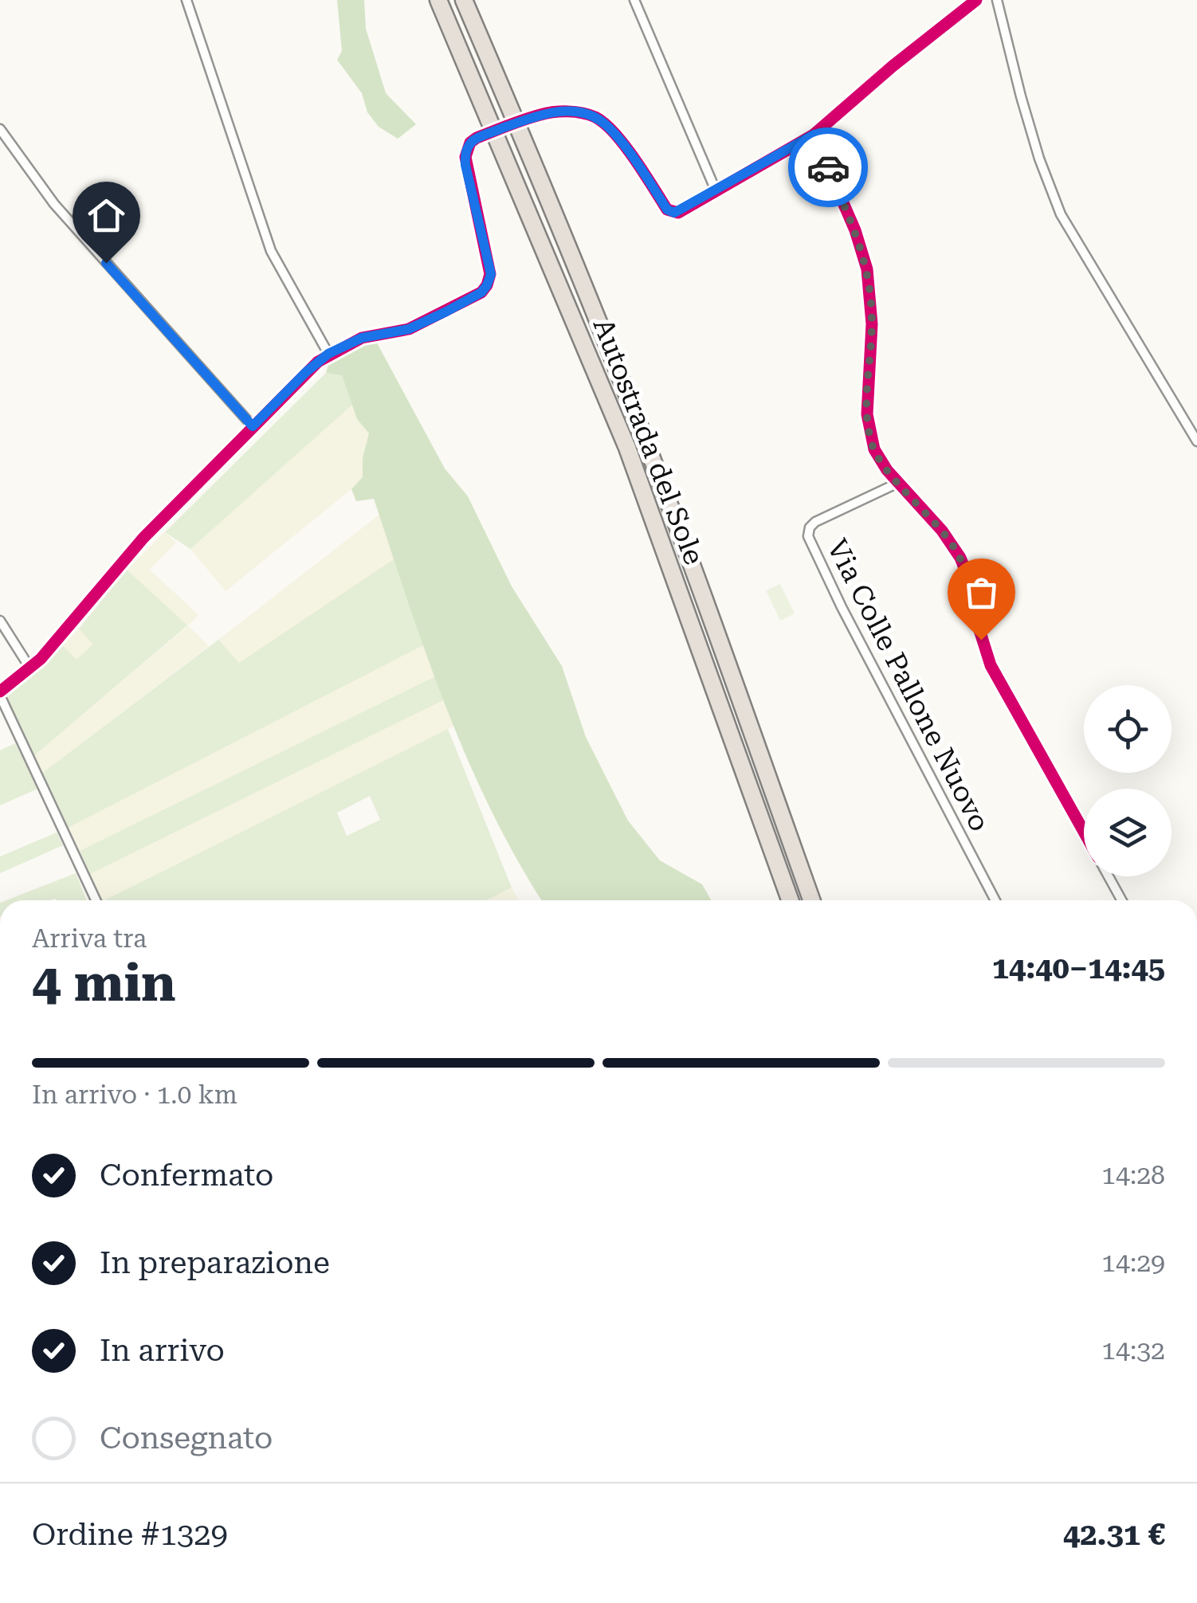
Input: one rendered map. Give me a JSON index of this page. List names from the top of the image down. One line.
{"streets":{"highway":["Autostrada del Sole"],"street":["Via Colle Pallone Nuovo"]},"page":{"heading":["4 min","Arriva tra","14:40–14:45"],"panel":["Ordine #1329","42.31 €"],"bar":"In arrivo · 1.0 km","list":[["Confermato","14:28"],["In preparazione","14:29"],["In arrivo","14:32"],"Consegnato"]}}
